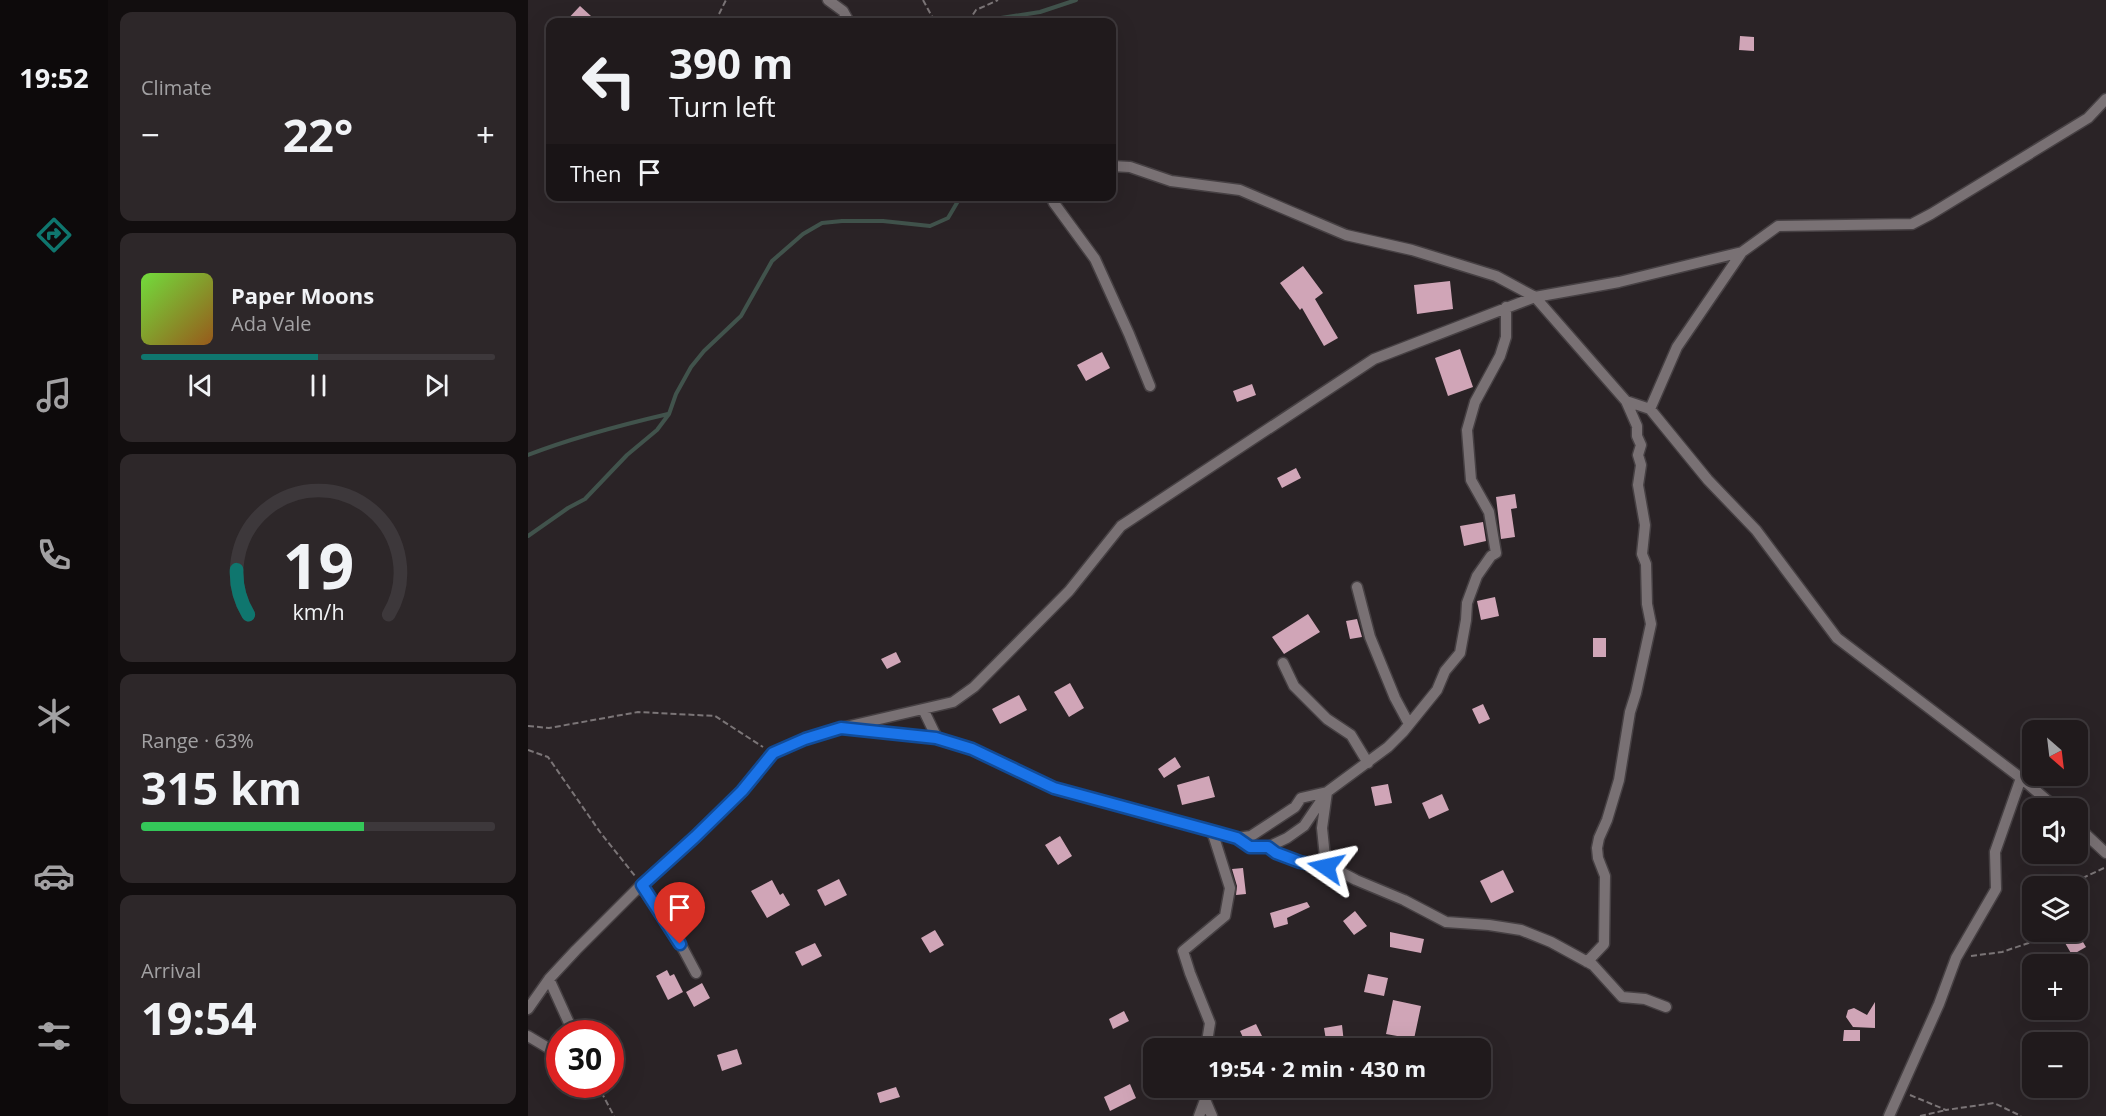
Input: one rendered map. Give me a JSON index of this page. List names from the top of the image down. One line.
{"north":"bottom right","page":{"tabs":"19:52","tile":["Climate",["Range · 63%","315 km"],["Arrival","19:54"]],"turn":["390 m","Turn left"],"heat":["−","22°","+"],"then":"Then","song":["Paper Moons","Ada Vale"],"map_buttons":["+","−"],"limit":"30","trip":"19:54 · 2 min · 430 m","gauge":["19","km/h"]}}
